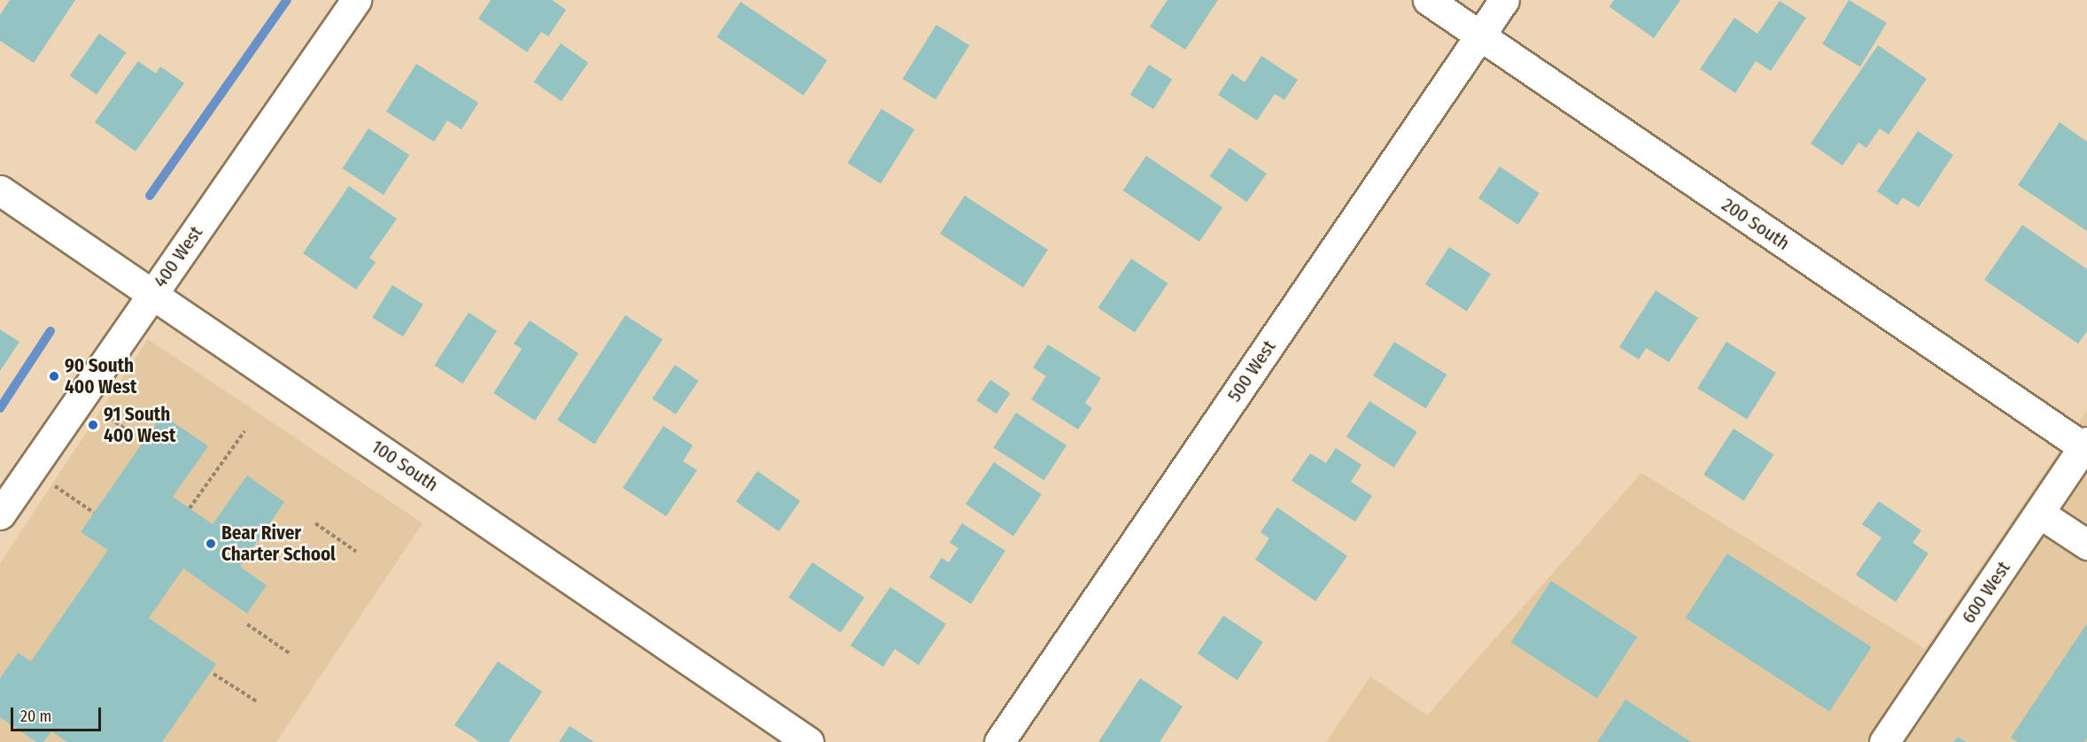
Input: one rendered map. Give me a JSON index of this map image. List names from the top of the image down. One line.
{"streets":{"street":["200 South","400 West","500 West","100 South","600 West"]},"crossings":[["200 South","500 West"],["200 South","600 West"],["400 West","100 South"]],"places":["90 South 400 West","91 South 400 West","Bear River Charter School"],"scale_bar":"20 m"}
